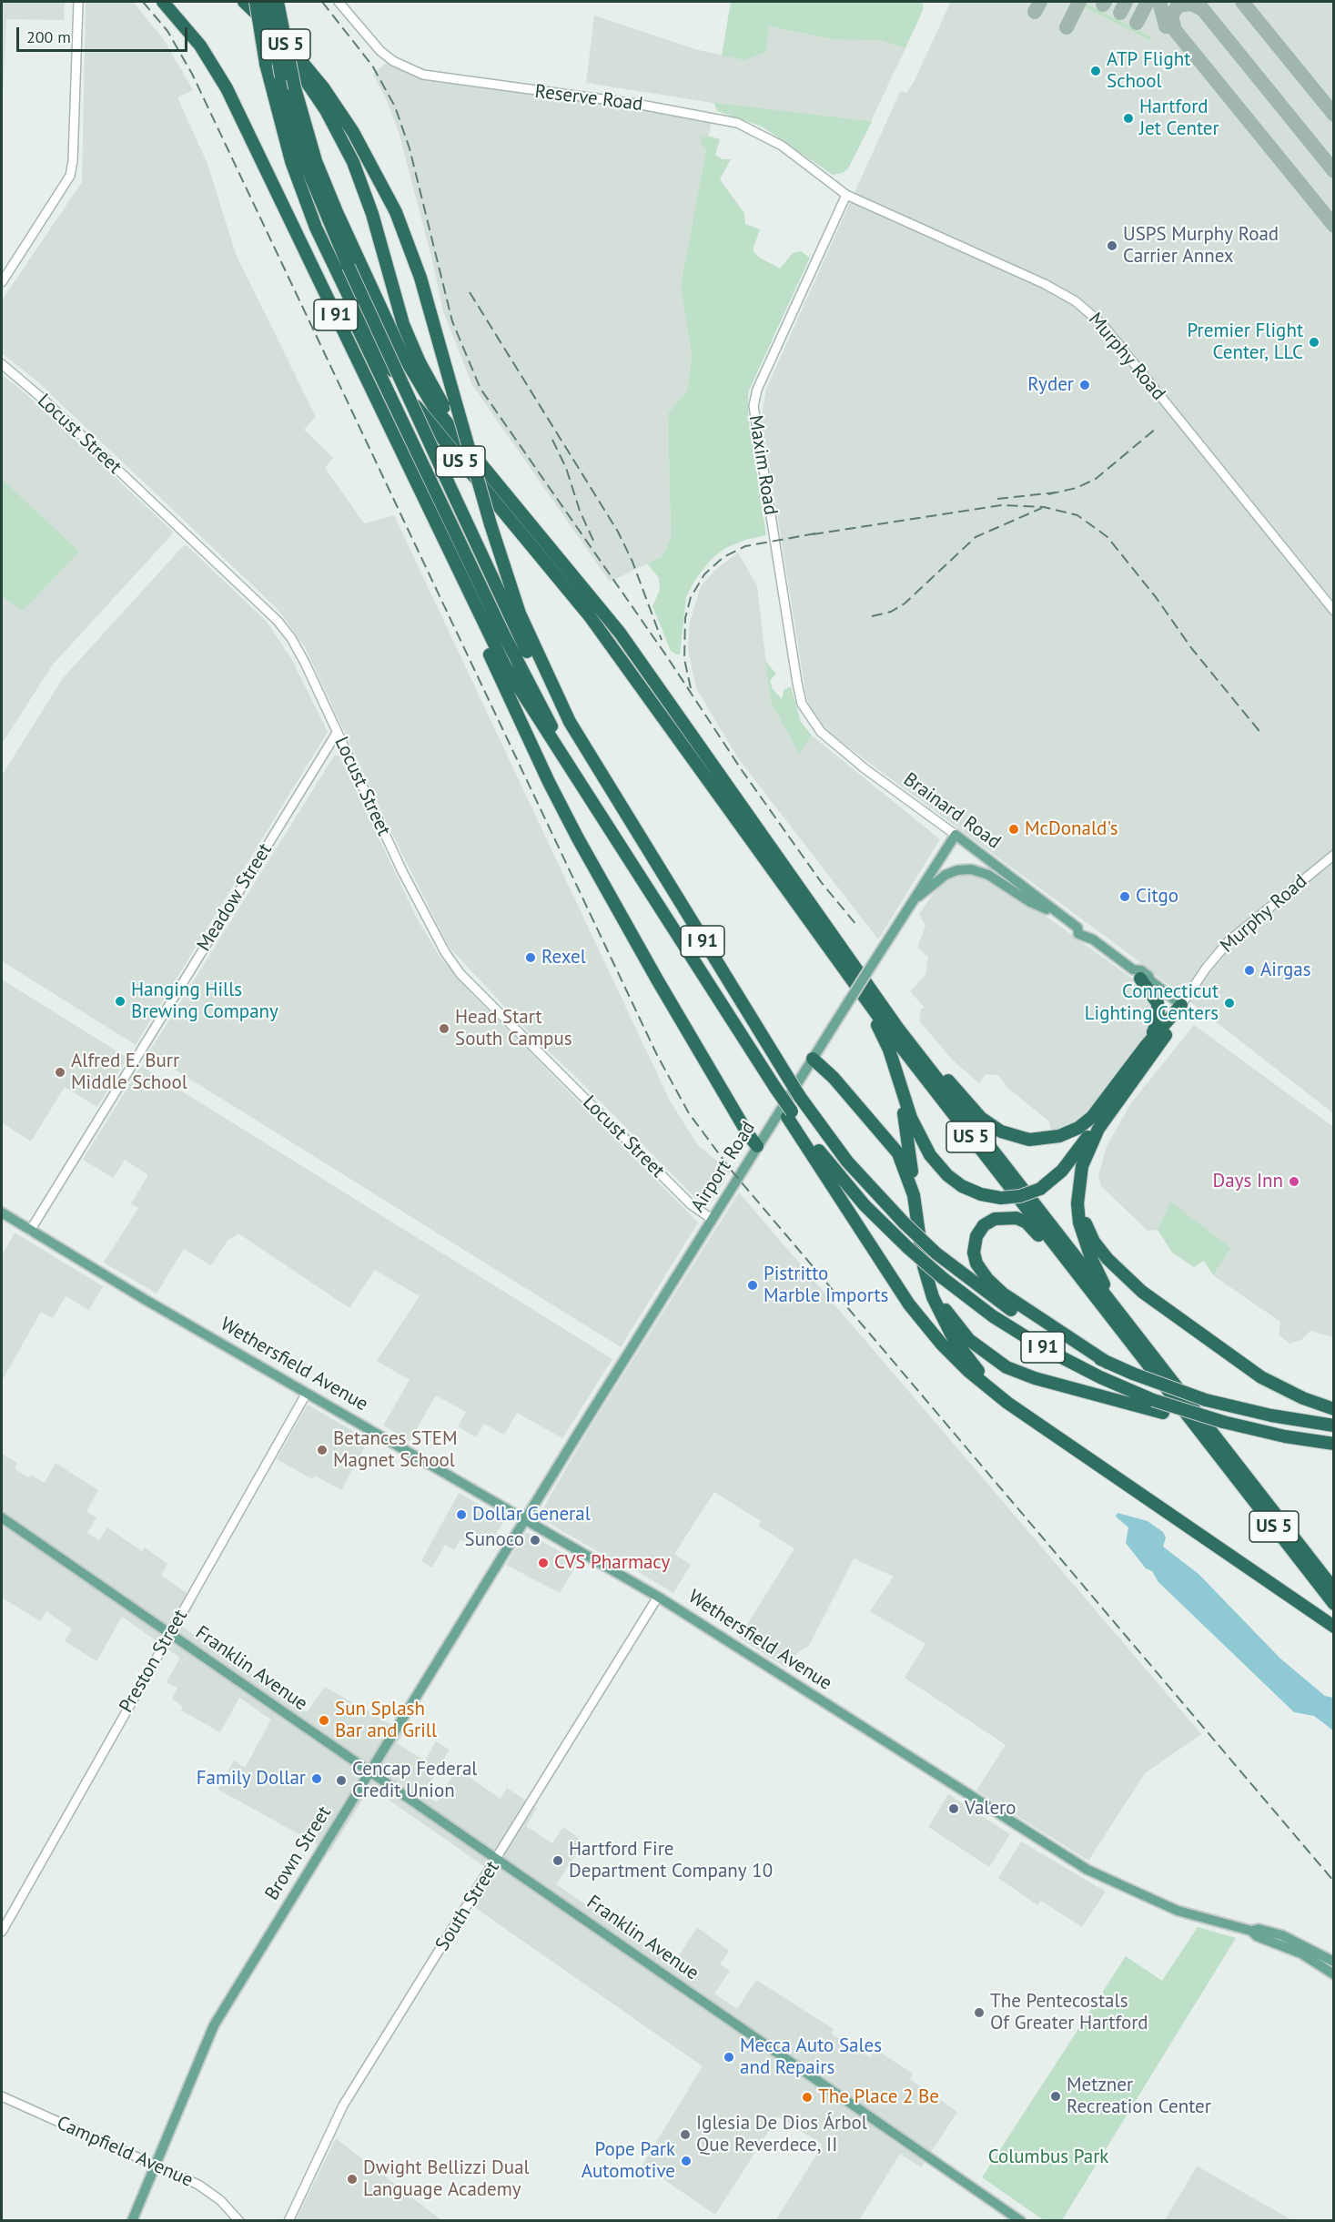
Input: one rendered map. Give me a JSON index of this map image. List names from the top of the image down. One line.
{"streets":{"highway":["US 5","I 91"],"main road":["Brainard Road","Airport Road","Wethersfield Avenue","Franklin Avenue","Brown Street"],"street":["Reserve Road","Murphy Road","Locust Street","Maxim Road","Meadow Street","Preston Street","South Street","Campfield Avenue"]},"crossings":[["Reserve Road","Murphy Road"],["Reserve Road","Maxim Road"],["Murphy Road","Maxim Road"],["Murphy Road","Brainard Road"],["Locust Street","Meadow Street"],["Locust Street","Airport Road"],["Maxim Road","Brainard Road"],["Brainard Road","Airport Road"],["Meadow Street","Wethersfield Avenue"],["Airport Road","Wethersfield Avenue"],["Airport Road","Brown Street"],["Wethersfield Avenue","Preston Street"],["Wethersfield Avenue","Brown Street"],["Wethersfield Avenue","South Street"],["Preston Street","Franklin Avenue"],["Franklin Avenue","Brown Street"],["Franklin Avenue","South Street"],["Brown Street","Campfield Avenue"]],"parks":["Columbus Park"],"places":["ATP Flight School","Hartford Jet Center","USPS Murphy Road Carrier Annex","Premier Flight Center, LLC","Ryder","McDonald's","Citgo","Rexel","Airgas","Hanging Hills Brewing Company","Connecticut Lighting Centers","Head Start South Campus","Alfred E. Burr Middle School","Days Inn","Pistritto Marble Imports","Betances STEM Magnet School","Dollar General","Sunoco","CVS Pharmacy","Sun Splash Bar and Grill","Family Dollar","Cencap Federal Credit Union","Valero","Hartford Fire Department Company 10","The Pentecostals Of Greater Hartford","Mecca Auto Sales and Repairs","Metzner Recreation Center","The Place 2 Be","Iglesia De Dios Árbol Que Reverdece, II","Pope Park Automotive","Dwight Bellizzi Dual Language Academy"],"scale_bar":"200 m"}
